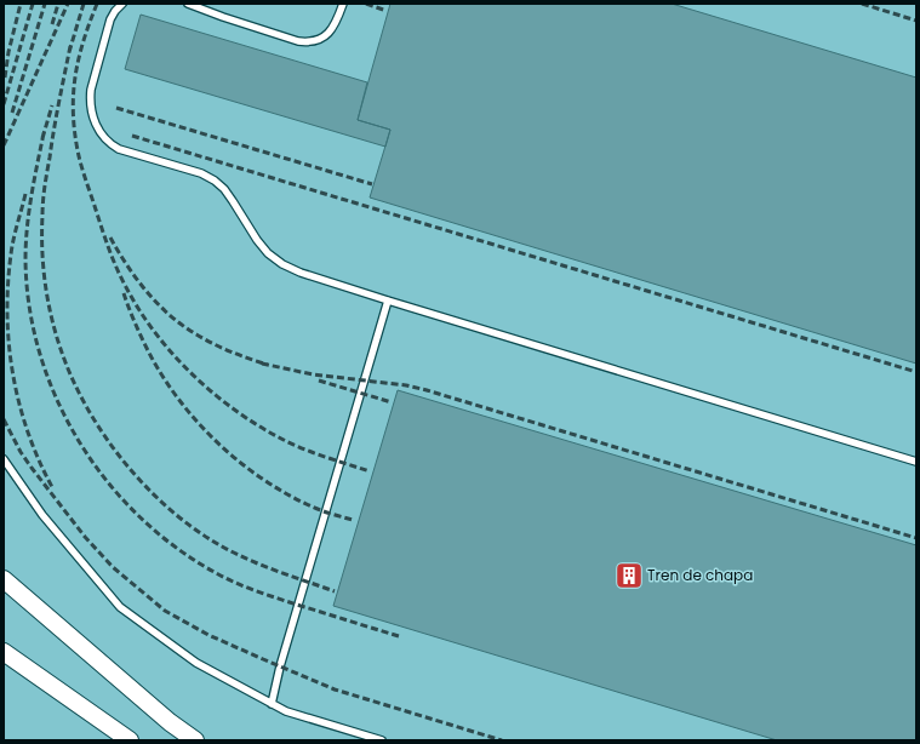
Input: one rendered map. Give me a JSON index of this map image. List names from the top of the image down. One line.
{"places":{"building":["Tren de chapa"]}}
